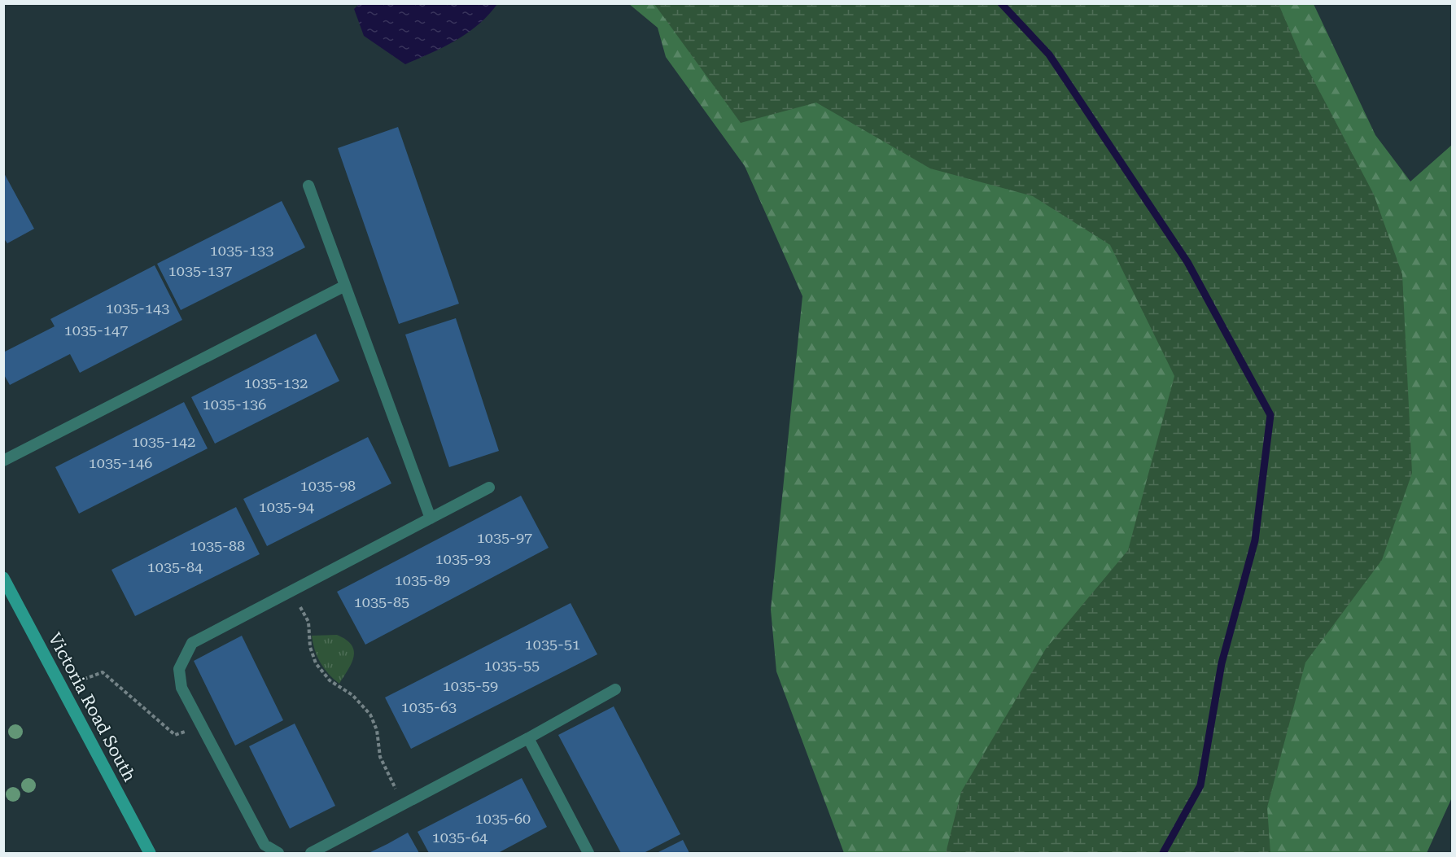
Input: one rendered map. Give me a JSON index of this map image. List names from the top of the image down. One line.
{"streets":{"main road":["Victoria Road South"]},"house_numbers":["1035-133","1035-137","1035-143","1035-147","1035-132","1035-136","1035-142","1035-146","1035-98","1035-94","1035-97","1035-88","1035-93","1035-84","1035-89","1035-85","1035-51","1035-55","1035-59","1035-63","1035-60","1035-64"]}
